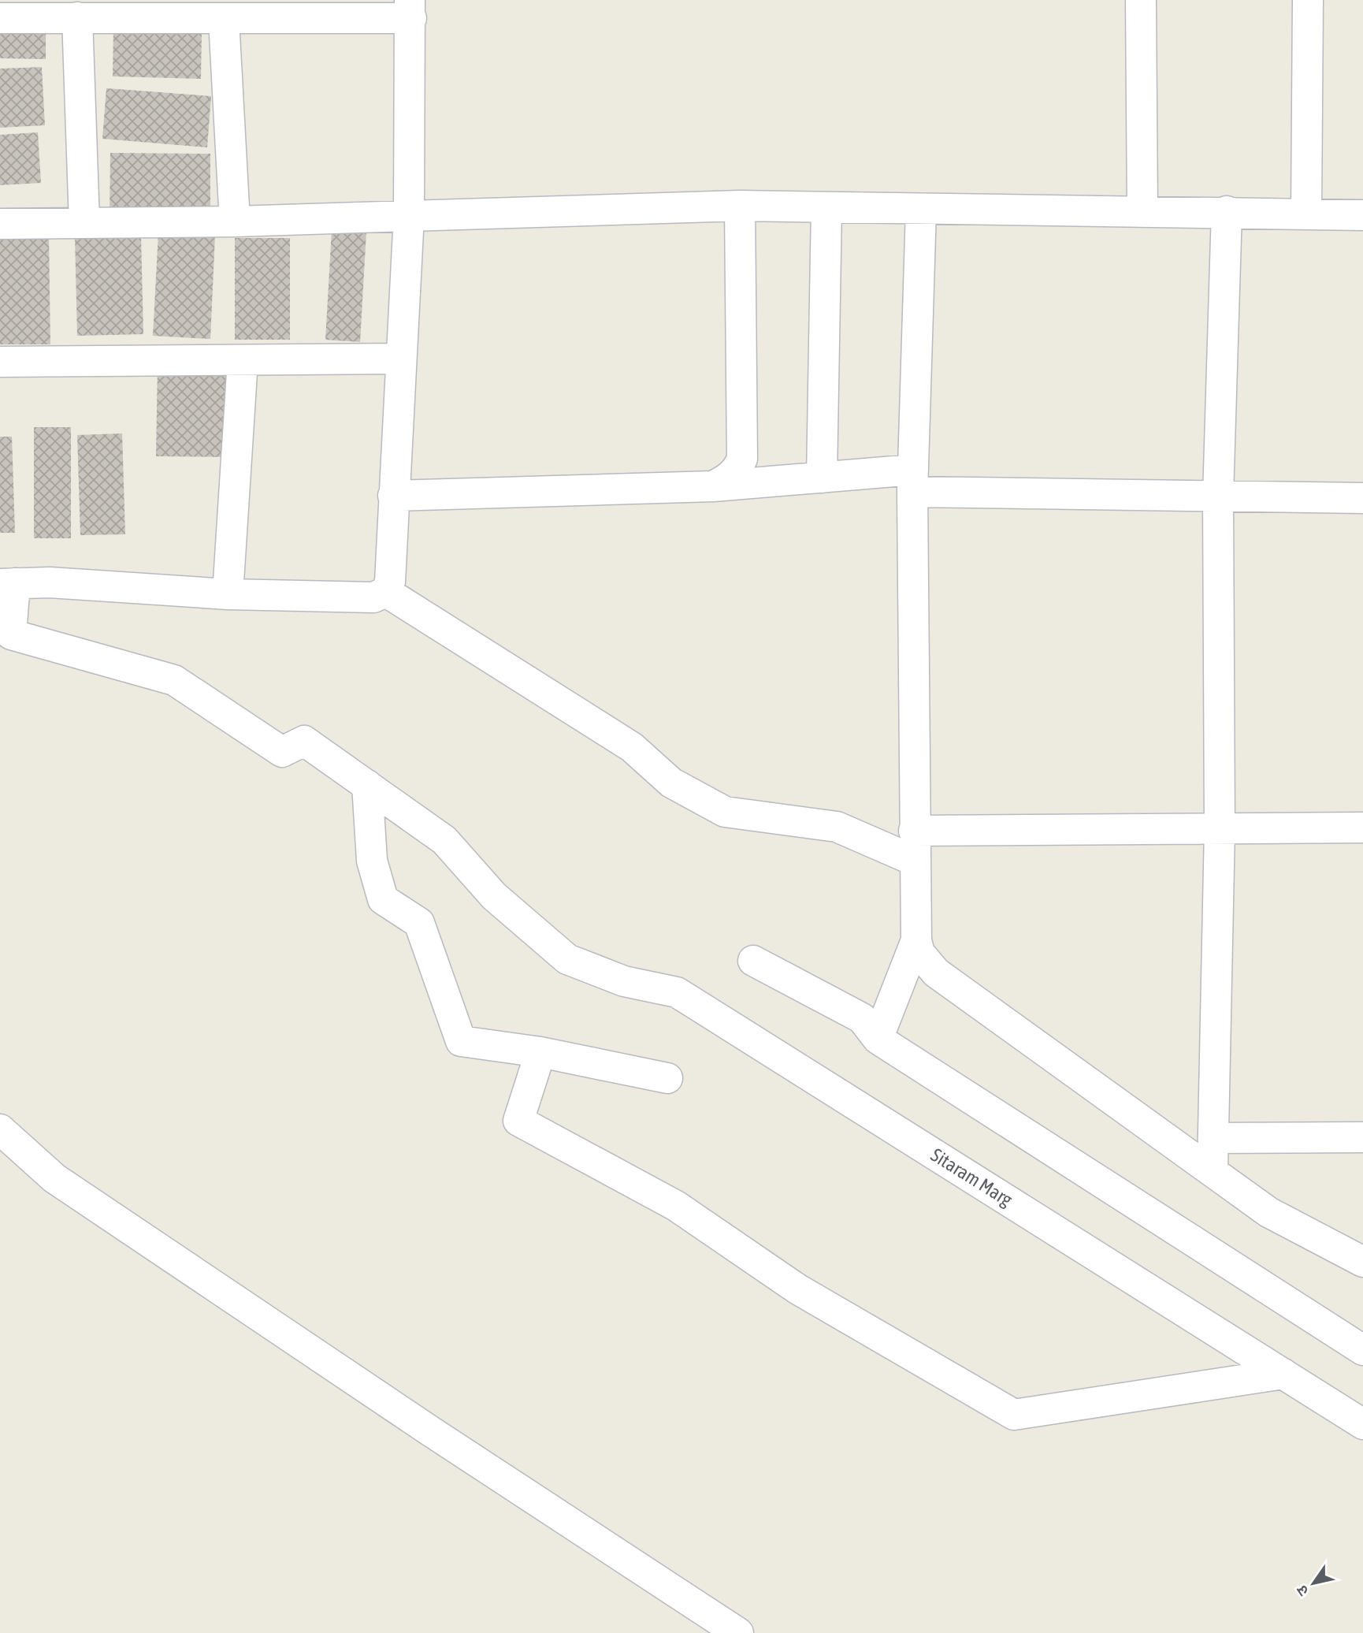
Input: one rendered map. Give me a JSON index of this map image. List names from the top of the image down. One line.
{"streets":{"street":["Sitaram Marg"]},"north":"bottom left"}
